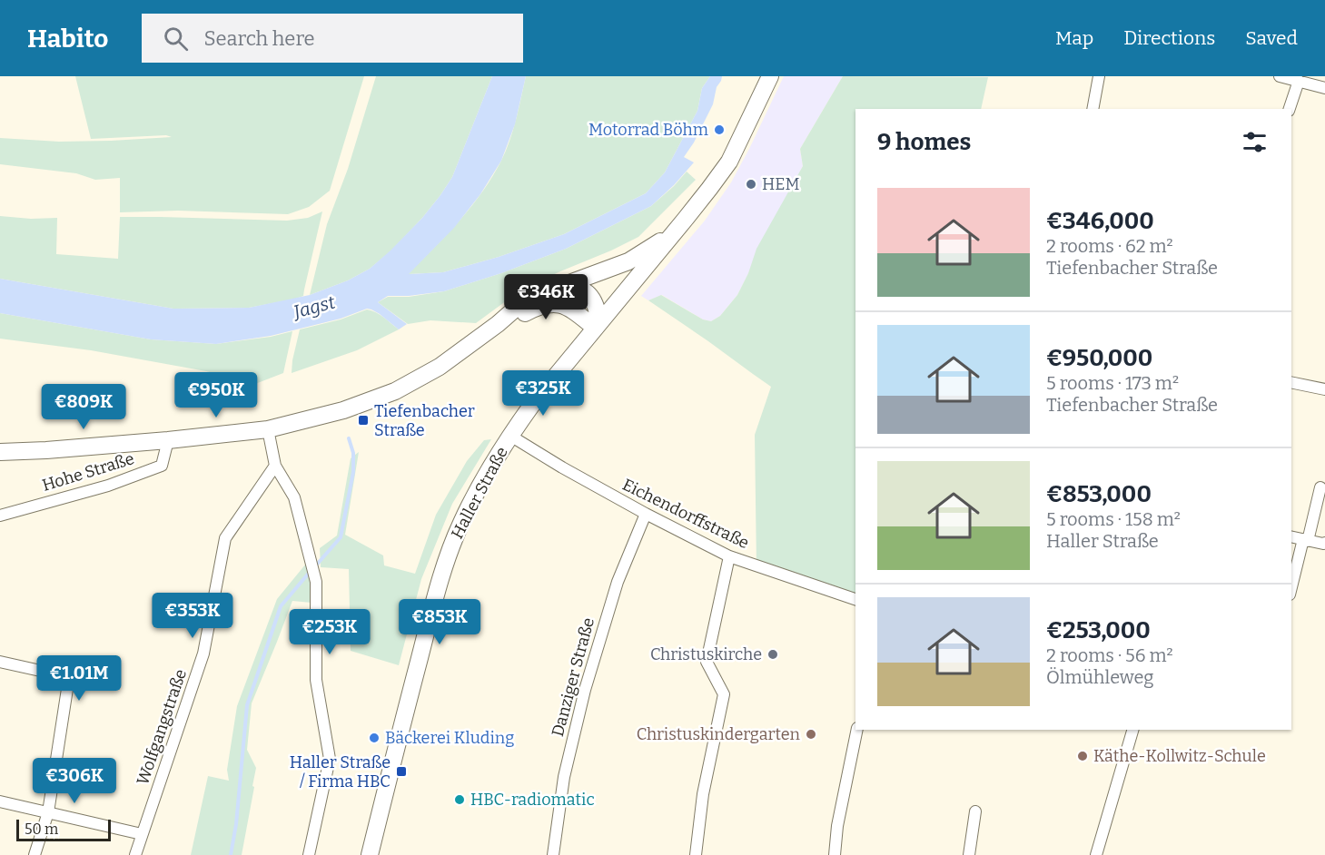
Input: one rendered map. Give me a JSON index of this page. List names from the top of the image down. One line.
{"streets":{"main road":["Haller Straße"],"street":["Hohe Straße","Eichendorffstraße","Danziger Straße","Wolfgangstraße"]},"crossings":[["Haller Straße","Eichendorffstraße"],["Eichendorffstraße","Danziger Straße"]],"water":["Jagst"],"places":{"other":["Motorrad Böhm","HEM","Christuskirche","Christuskindergarten","Bäckerei Kluding","Käthe-Kollwitz-Schule","HBC-radiomatic"],"transit":["Tiefenbacher Straße","Haller Straße / Firma HBC"]},"scale_bar":"50 m","page":{"header":"Habito","search":"Search here","nav":["Map","Directions","Saved"],"heading":"9 homes","list":[{"name":"€346,000","note":"2 rooms · 62 m² · Tiefenbacher Straße"},{"name":"€950,000","note":"5 rooms · 173 m² · Tiefenbacher Straße"},{"name":"€853,000","note":"5 rooms · 158 m² · Haller Straße"},{"name":"€253,000","note":"2 rooms · 56 m² · Ölmühleweg"}],"price":["€346K","€325K","€950K","€809K","€353K","€853K","€253K","€1.01M","€306K"],"scale":"50 m"}}
